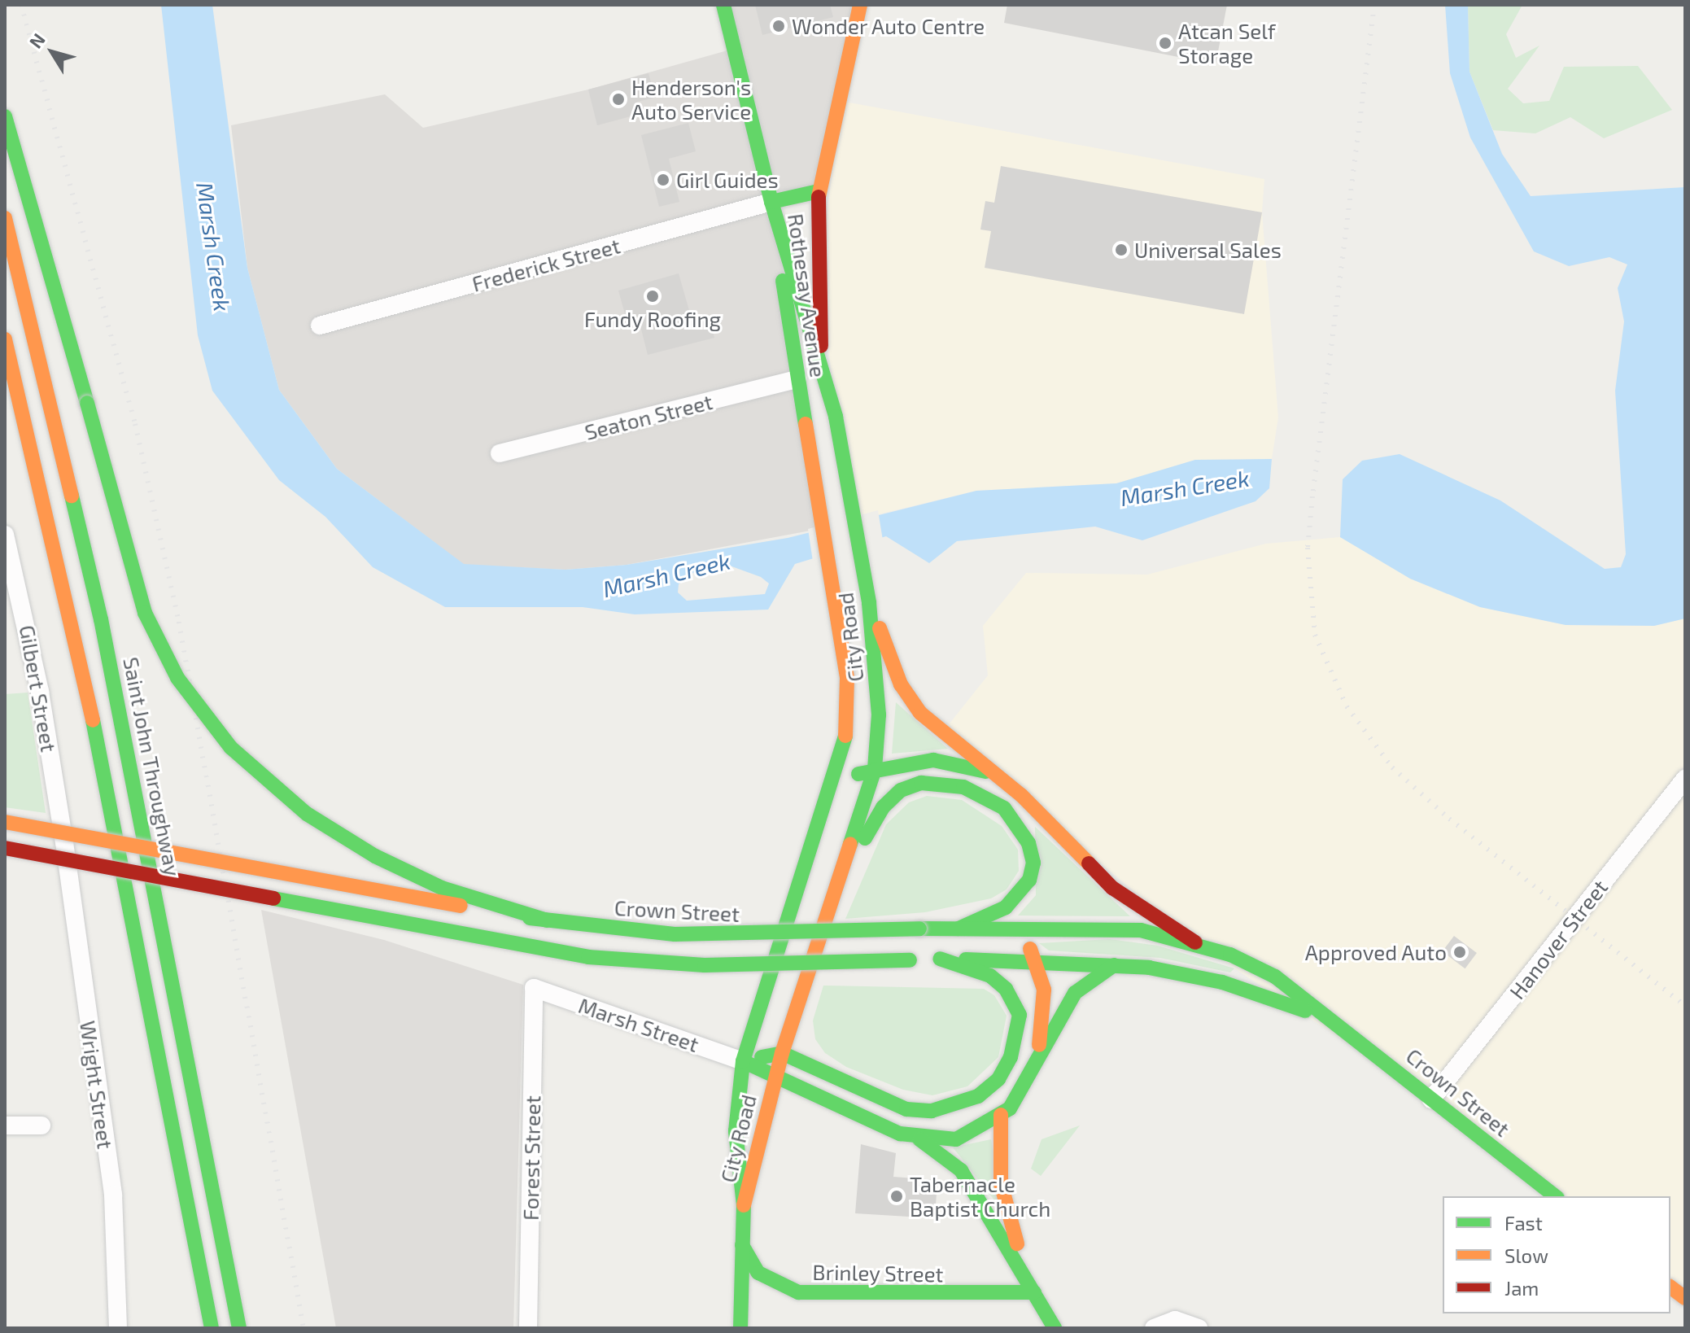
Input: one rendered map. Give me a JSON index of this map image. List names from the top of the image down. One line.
{"streets":{"main road":["Rothesay Avenue","City Road","Saint John Throughway","Crown Street","Brinley Street"],"street":["Frederick Street","Seaton Street","Gilbert Street","Hanover Street","Marsh Street","Wright Street","Forest Street"]},"crossings":[["Frederick Street","Rothesay Avenue"],["Rothesay Avenue","Seaton Street"],["Rothesay Avenue","City Road"],["City Road","Marsh Street"],["Gilbert Street","Wright Street"],["Crown Street","Hanover Street"],["Marsh Street","Forest Street"]],"water":["Marsh Creek"],"places":["Wonder Auto Centre","Atcan Self Storage","Henderson's Auto Service","Girl Guides","Universal Sales","Fundy Roofing","Approved Auto","Tabernacle Baptist Church"],"legend":["Fast","Slow","Jam"],"north":"top left"}
